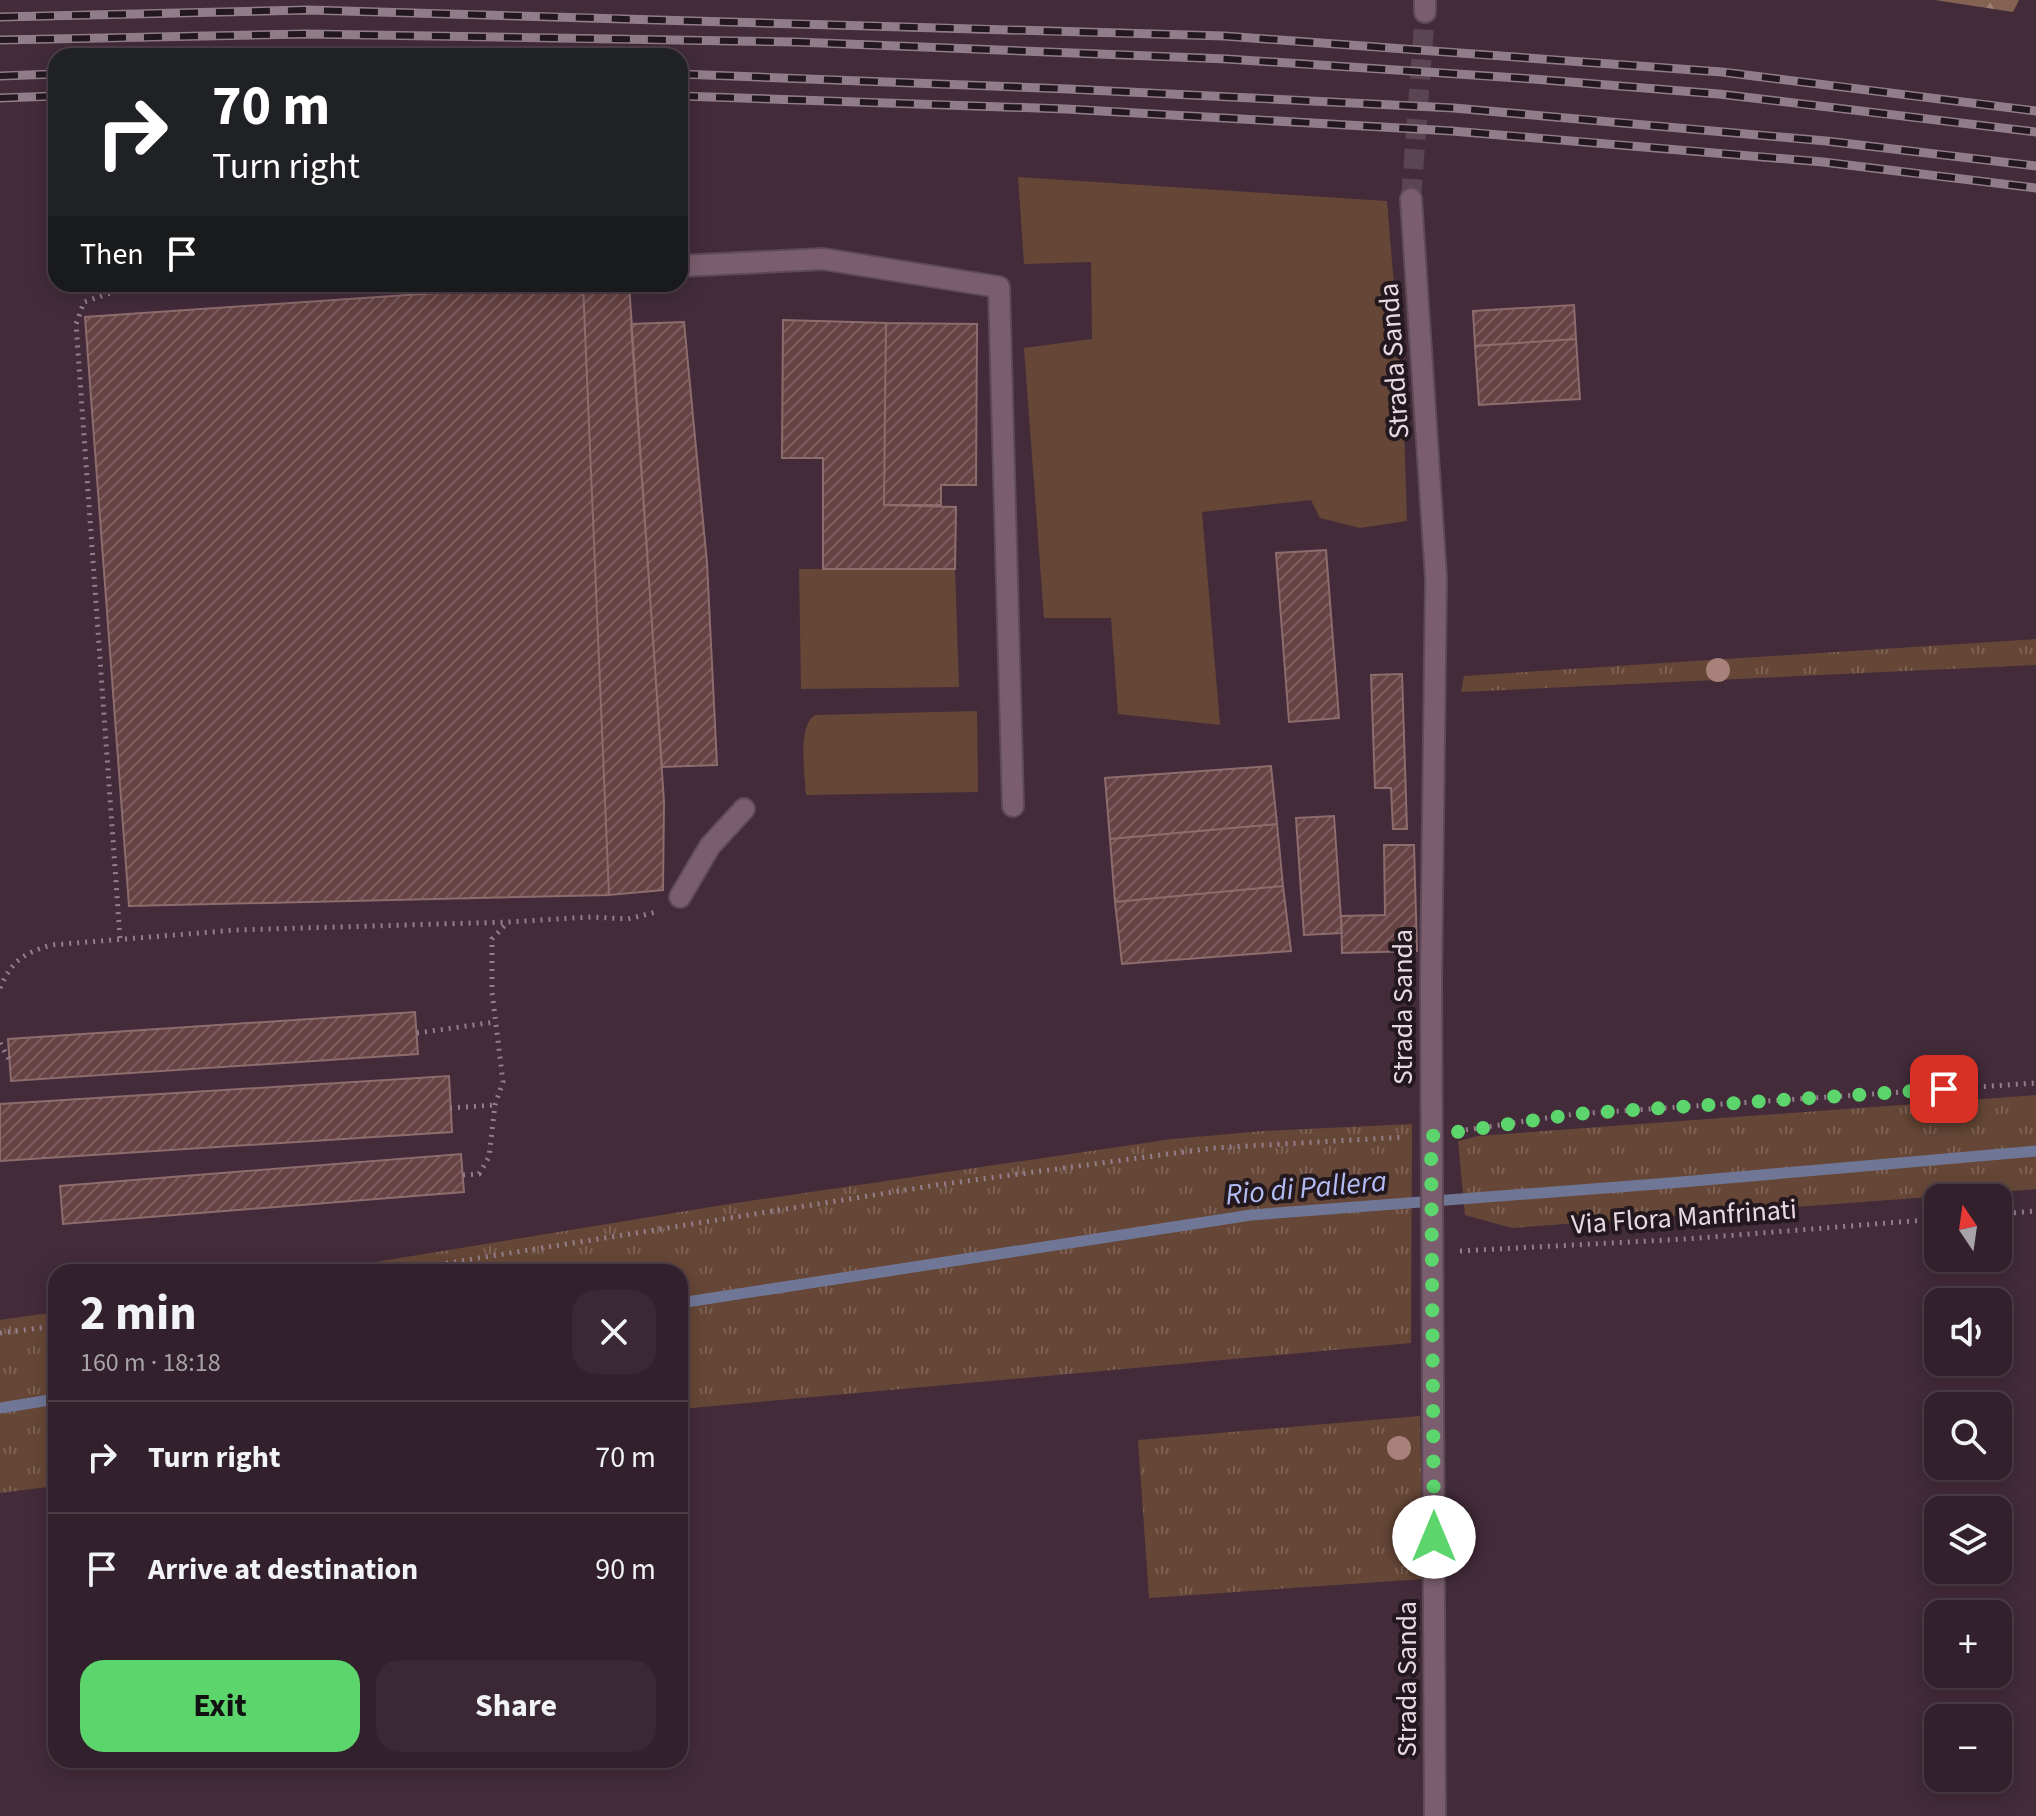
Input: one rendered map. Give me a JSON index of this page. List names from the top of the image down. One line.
{"streets":{"street":["Strada Sanda"],"path":["Via Flora Manfrinati"]},"crossings":[["Strada Sanda","Via Flora Manfrinati"]],"water":["Rio di Pallera"],"north":"top","page":{"turn":["70 m","Turn right"],"then":"Then","map_buttons":["+","−"],"heading":["2 min","160 m · 18:18"],"list":[{"name":"Turn right","value":"70 m"},{"name":"Arrive at destination","value":"90 m"}],"buttons":["Exit","Share"]}}
